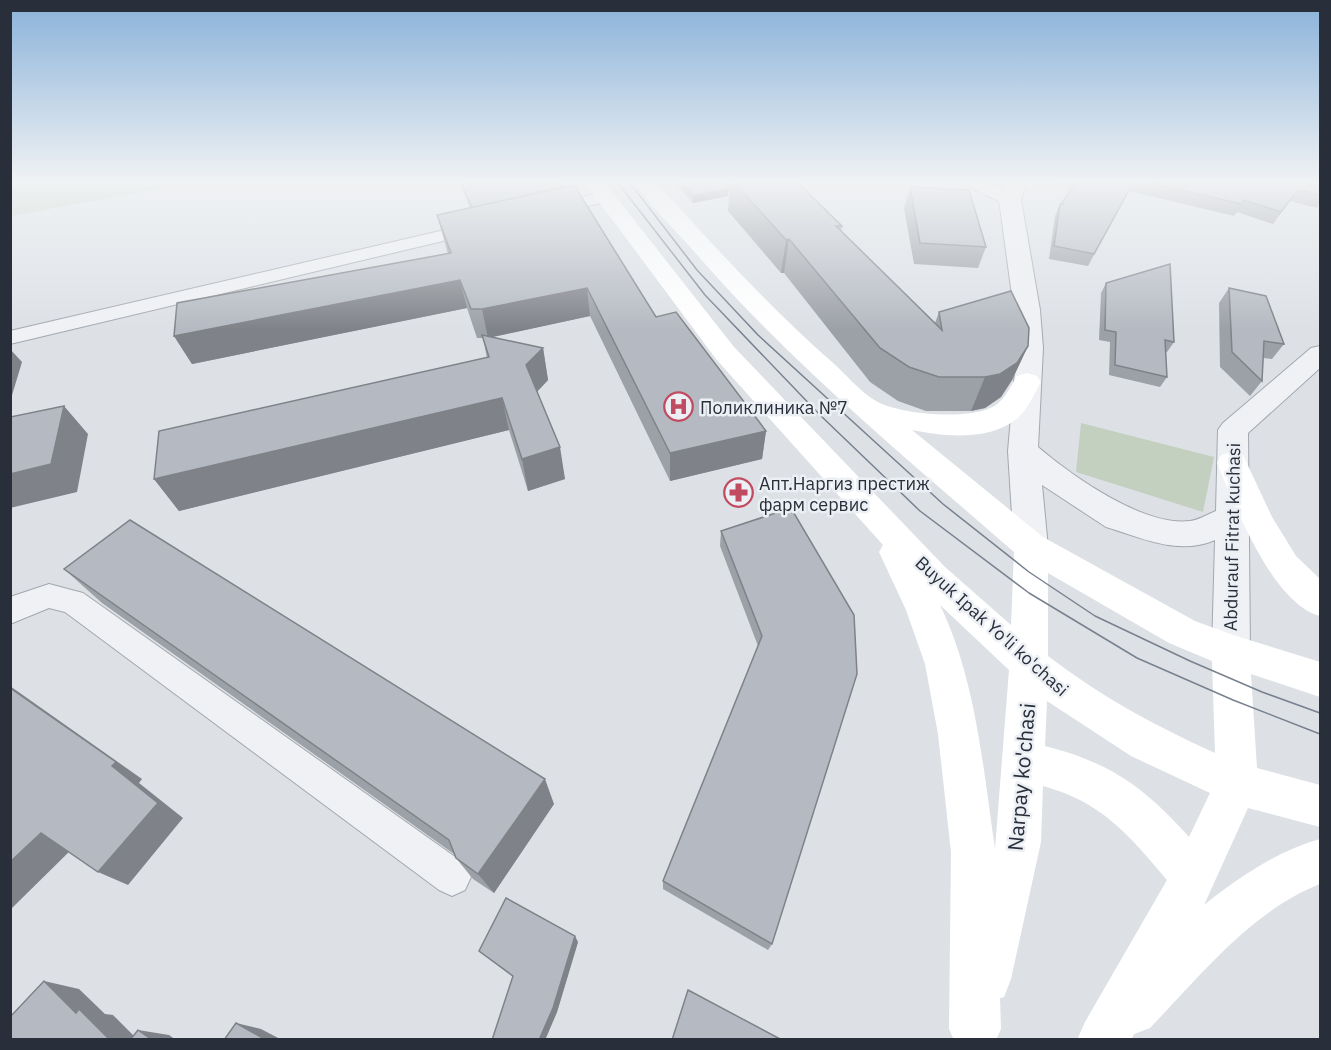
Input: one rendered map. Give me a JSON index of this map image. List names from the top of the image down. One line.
{"streets":{"main road":["Buyuk Ipak Yo'li ko'chasi","Narpay ko'chasi"],"street":["Abdurauf Fitrat kuchasi"]},"crossings":[["Buyuk Ipak Yo'li ko'chasi","Narpay ko'chasi"]],"places":{"hospital":["Поликлиника №7"],"pharmacy":["Апт.Наргиз престиж фарм сервис"]}}
